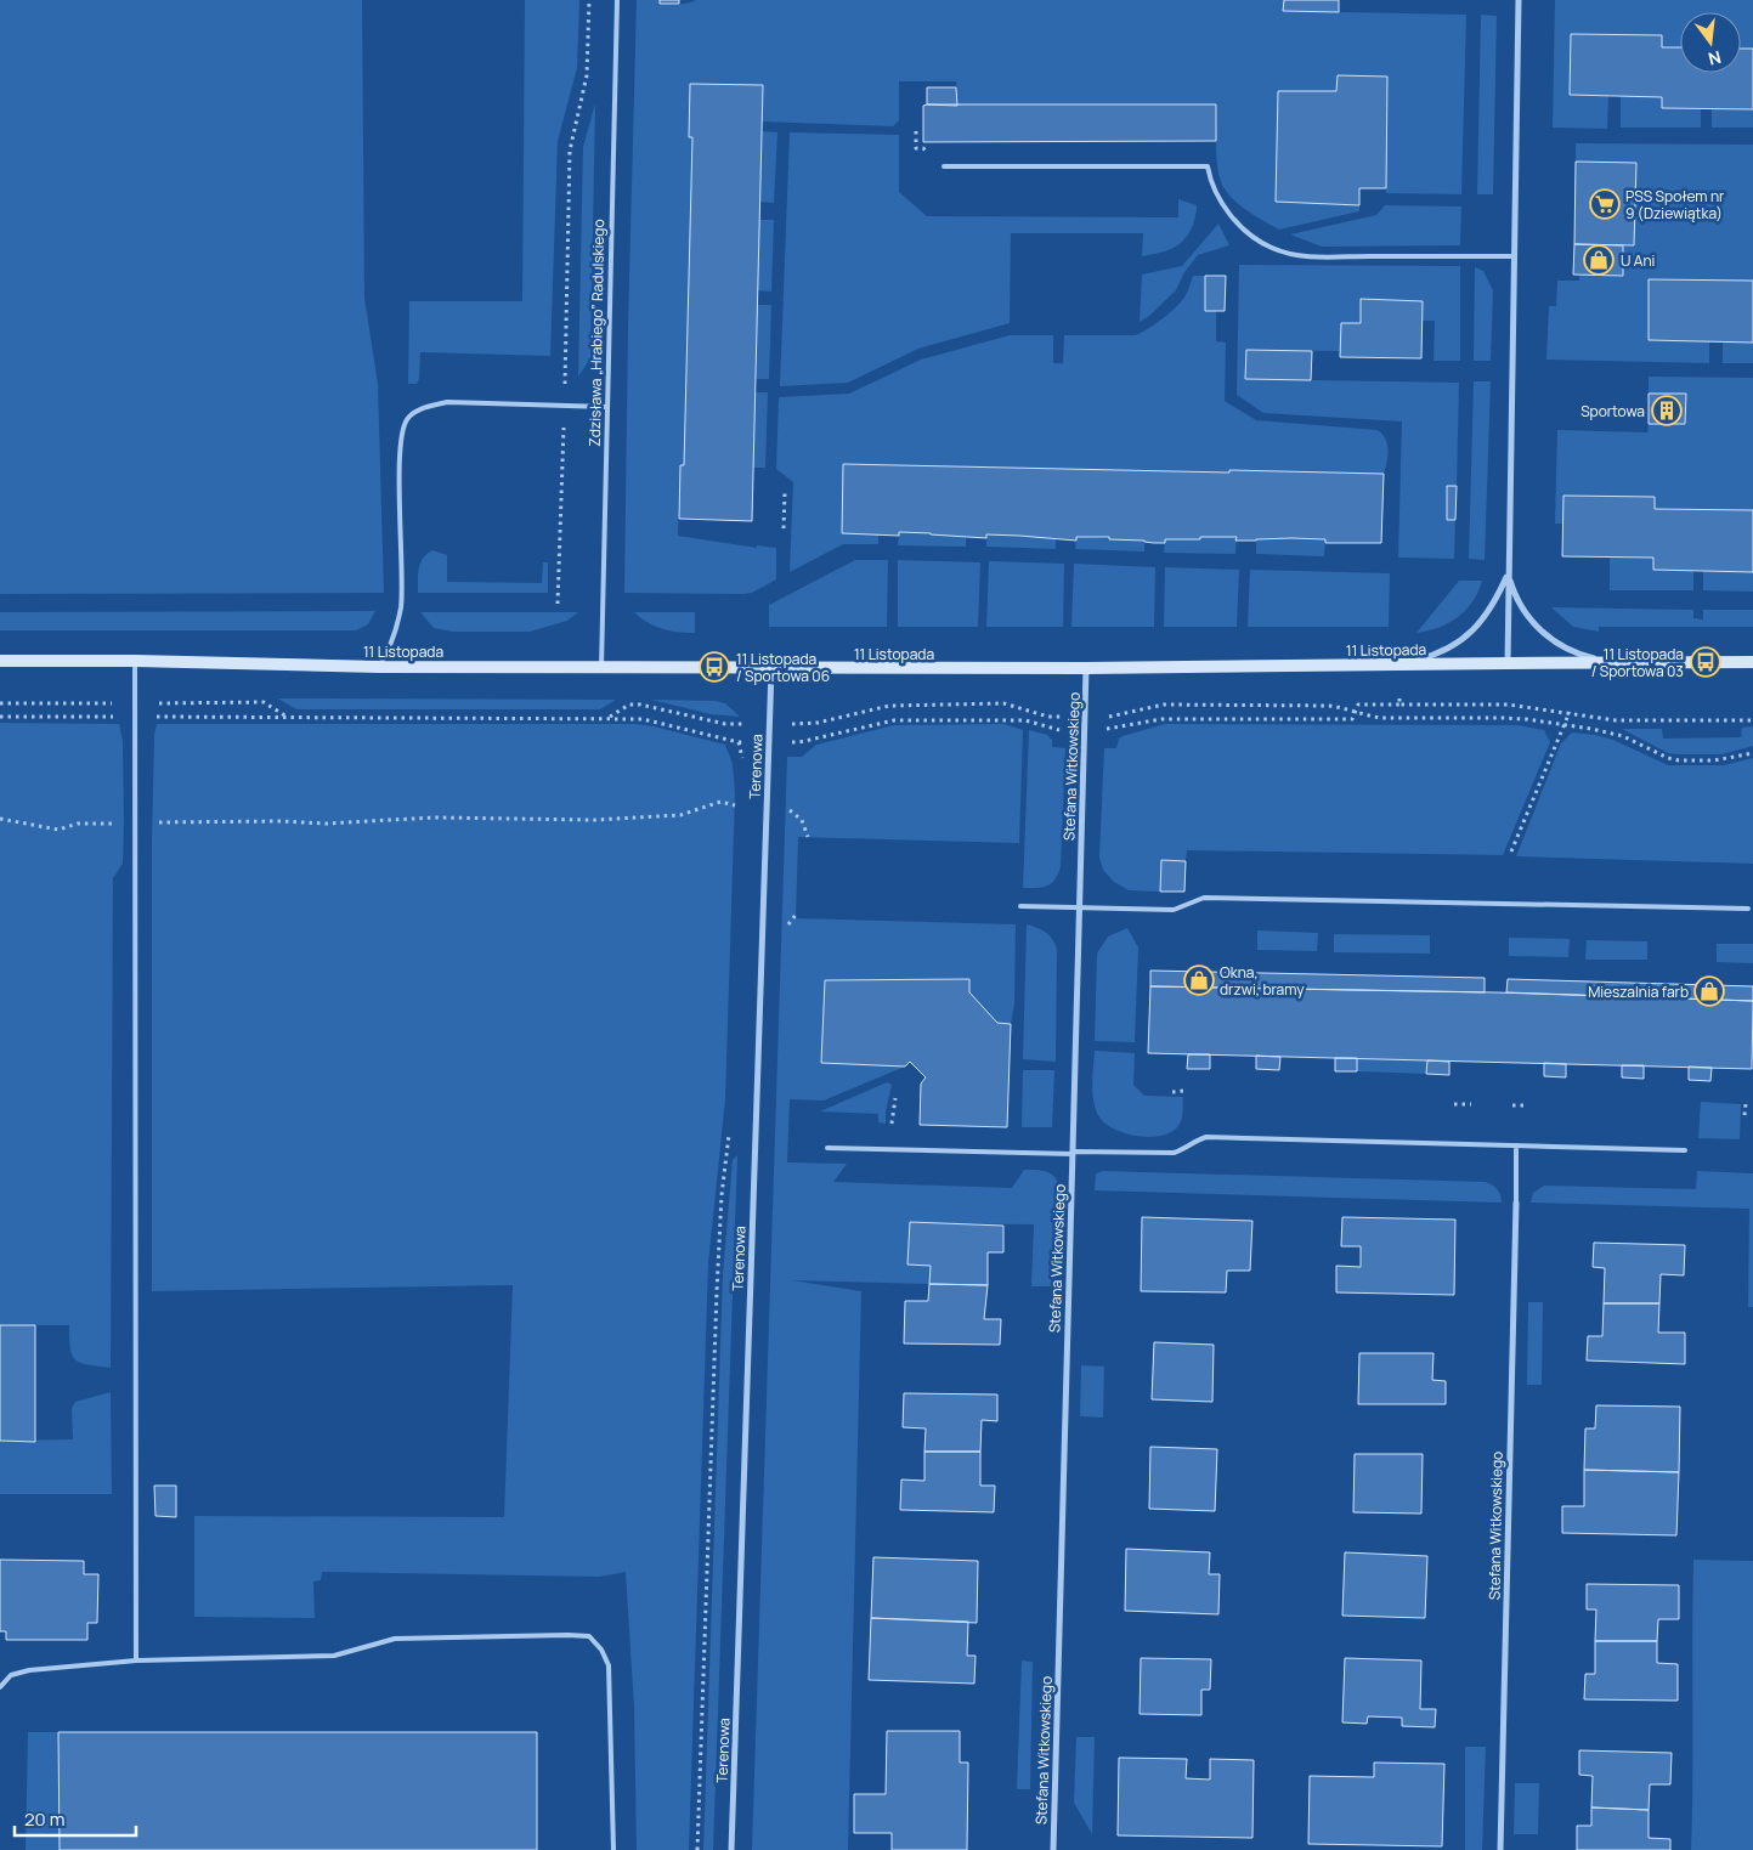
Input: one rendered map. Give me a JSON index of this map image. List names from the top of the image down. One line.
{"streets":{"main road":["11 Listopada"],"street":["Terenowa","Stefana Witkowskiego"],"lane":["Zdzisława „Hrabiego” Radulskiego"]},"crossings":[["Zdzisława „Hrabiego” Radulskiego","11 Listopada"],["11 Listopada","Terenowa"],["11 Listopada","Stefana Witkowskiego"]],"places":{"supermarket":["PSS Społem nr 9 (Dziewiątka)"],"shop":["U Ani","Okna, drzwi, bramy","Mieszalnia farb"],"building":["Sportowa"],"bus stop":["11 Listopada / Sportowa 03","11 Listopada / Sportowa 06"]},"scale_bar":"20 m","north":"bottom"}
